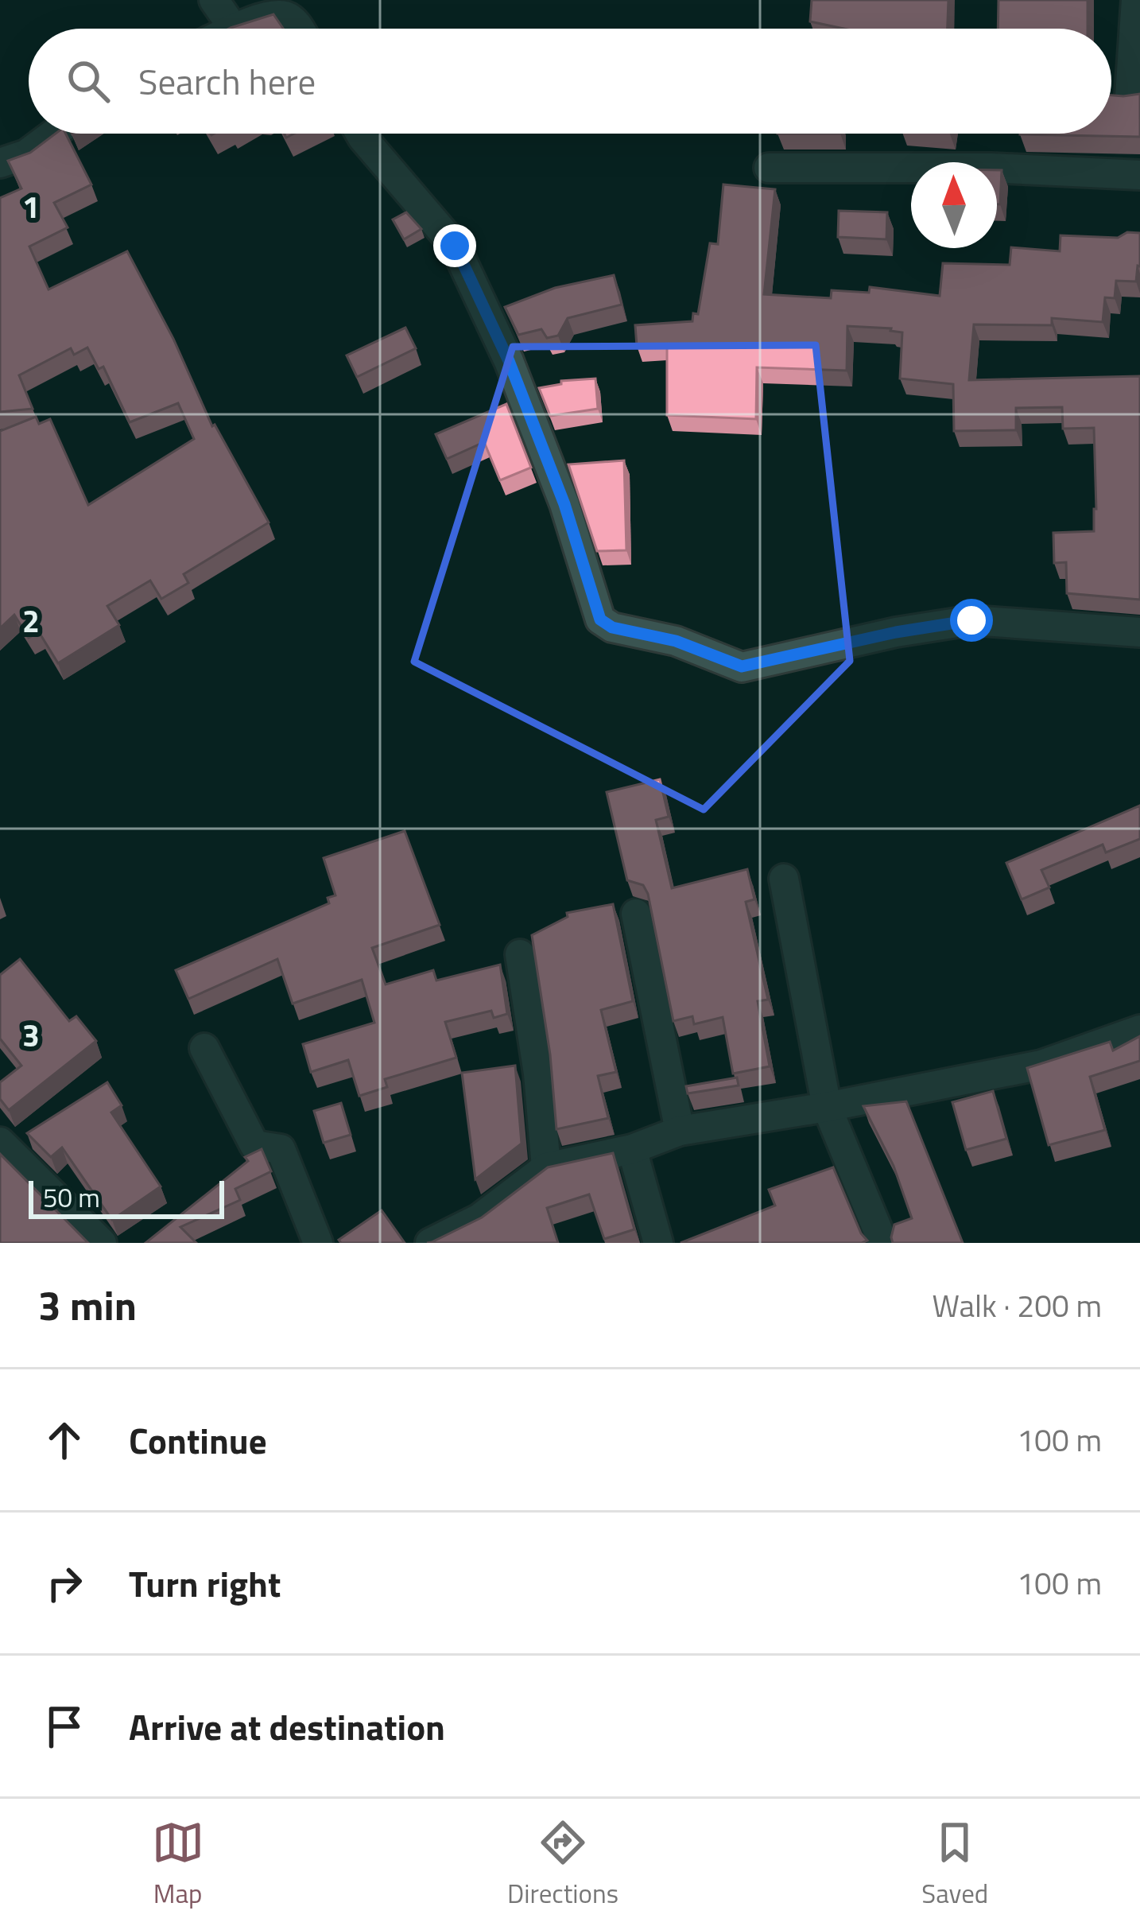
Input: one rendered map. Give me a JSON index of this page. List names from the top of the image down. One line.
{"scale_bar":"50 m","north":"top","page":{"search":"Search here","scale":"50 m","heading":["3 min","Walk · 200 m"],"list":[["Continue","100 m"],["Turn right","100 m"],"Arrive at destination"],"nav":["Map","Directions","Saved"]},"grid":{"rows":["1","2","3"]}}
